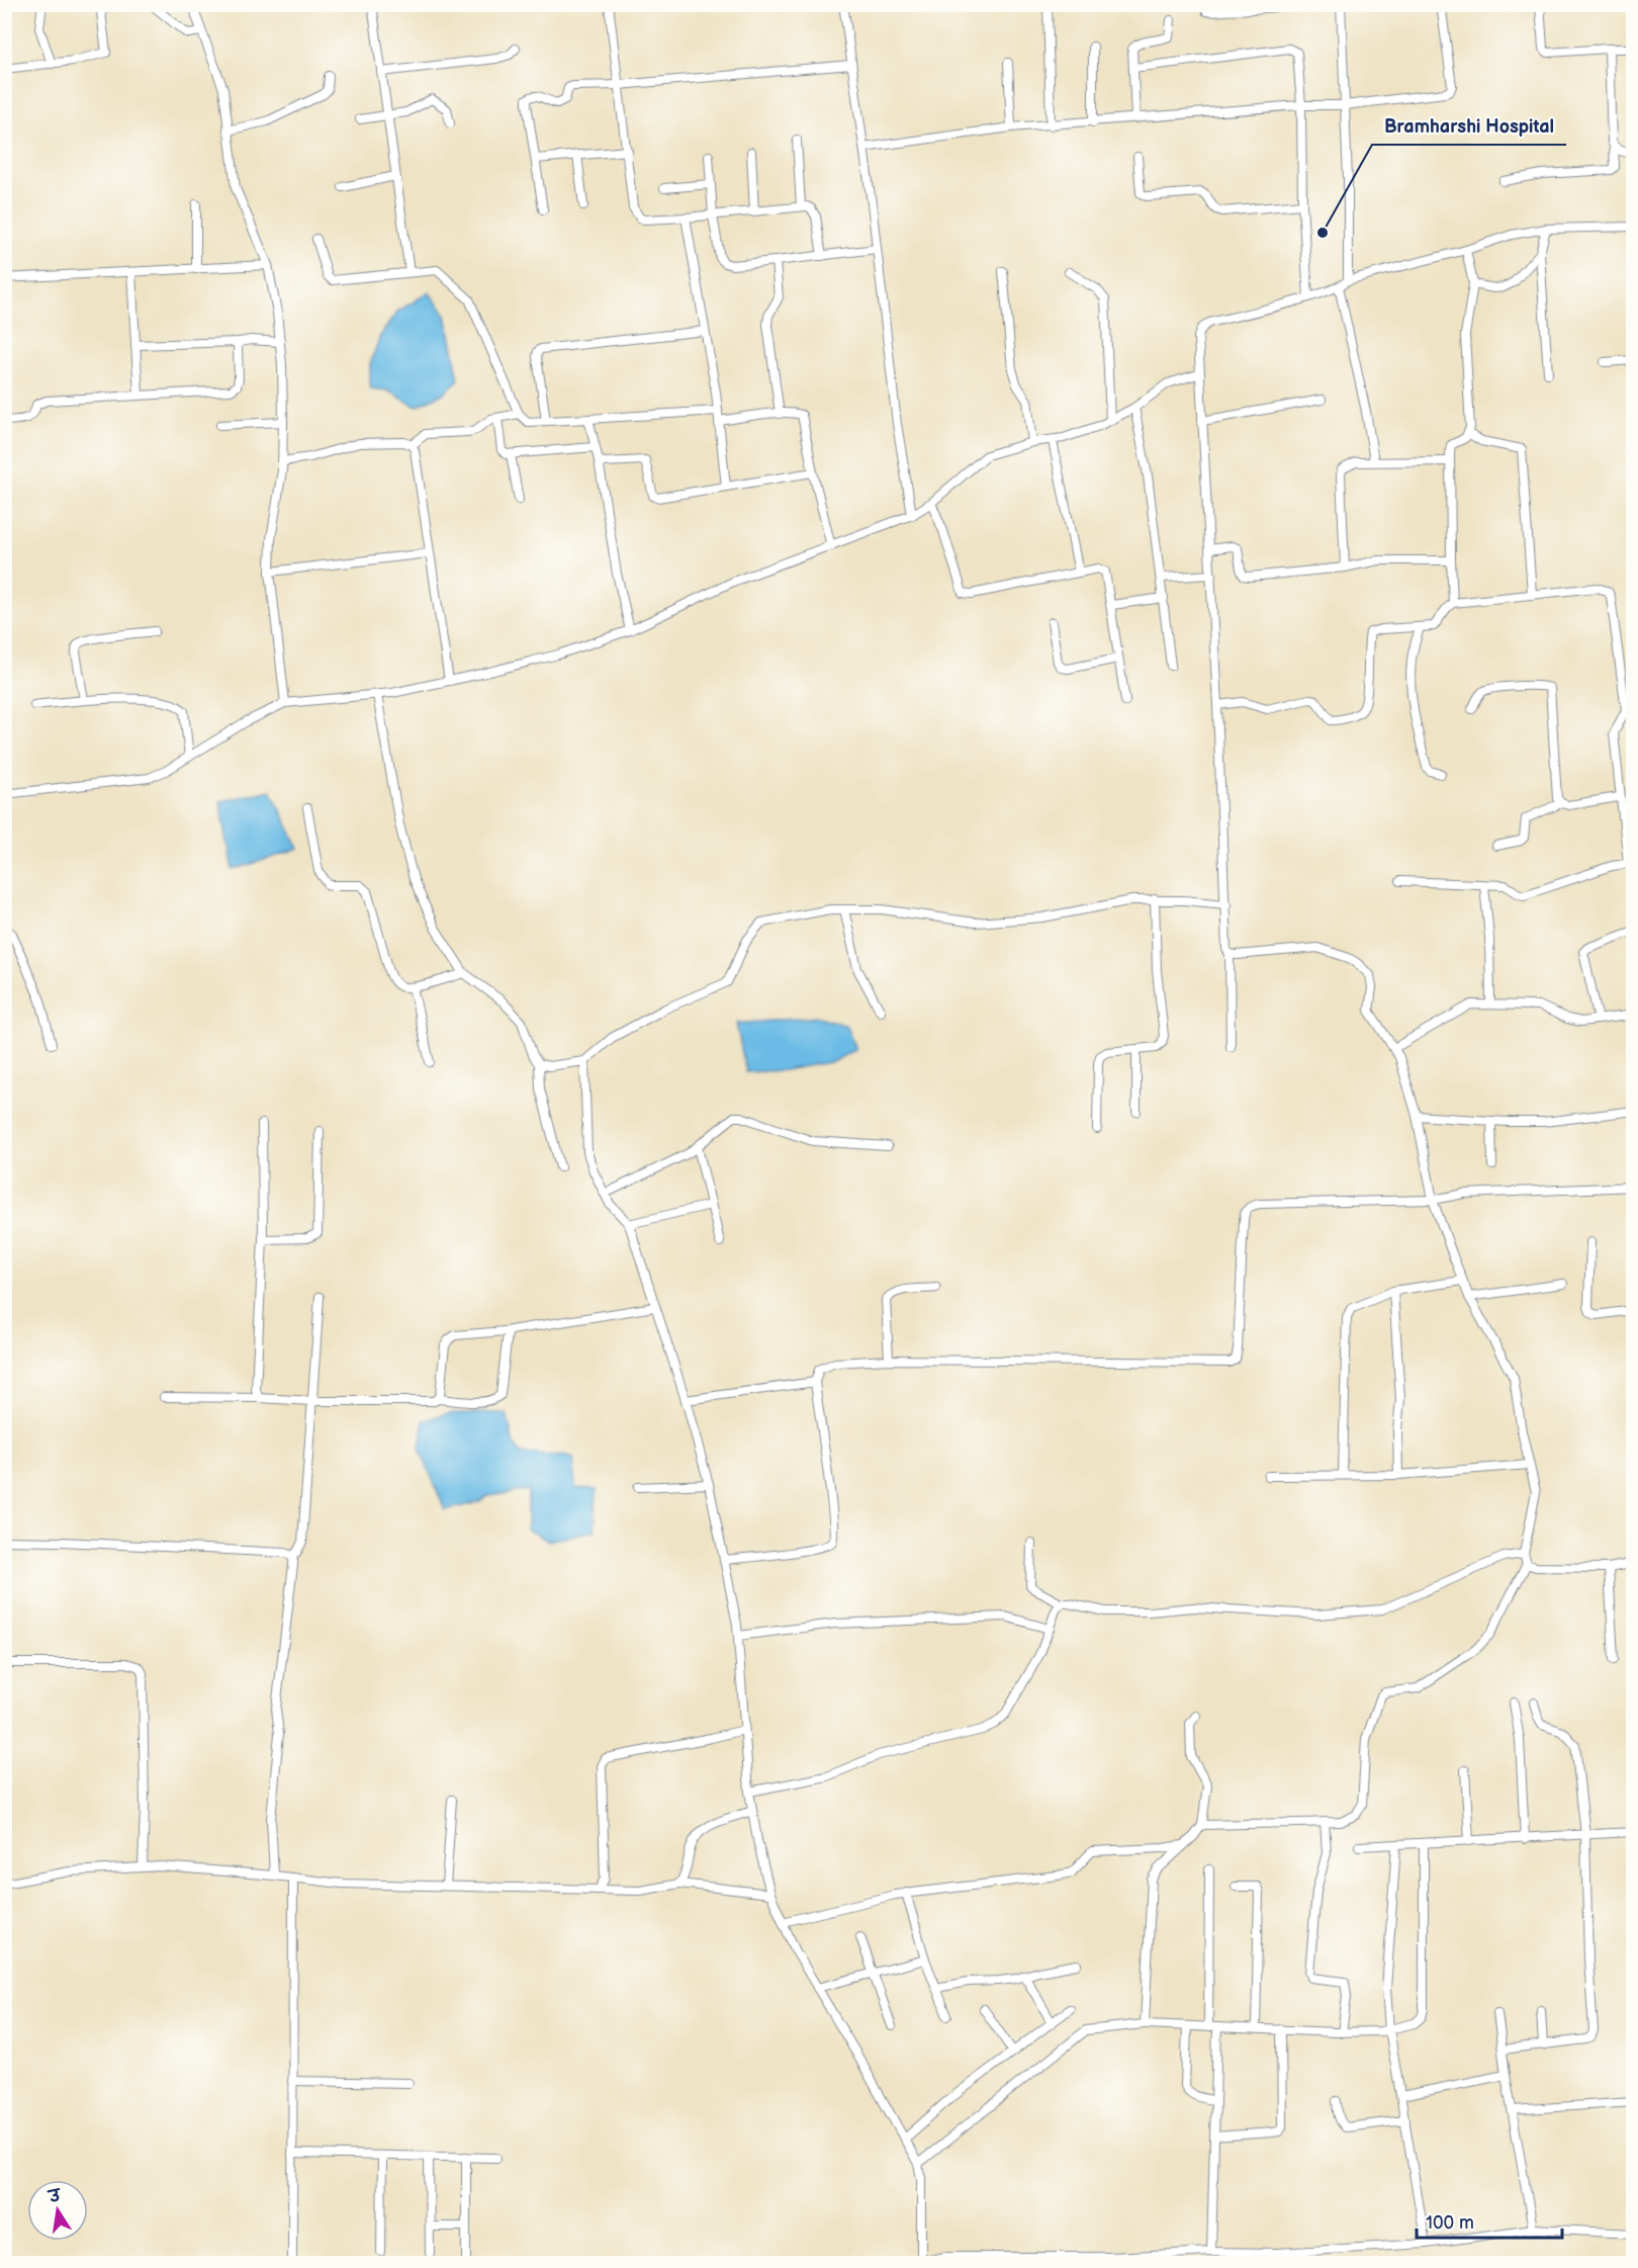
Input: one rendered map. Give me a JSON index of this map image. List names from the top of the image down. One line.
{"places":["Bramharshi Hospital"],"scale_bar":"100 m","north":"top"}
